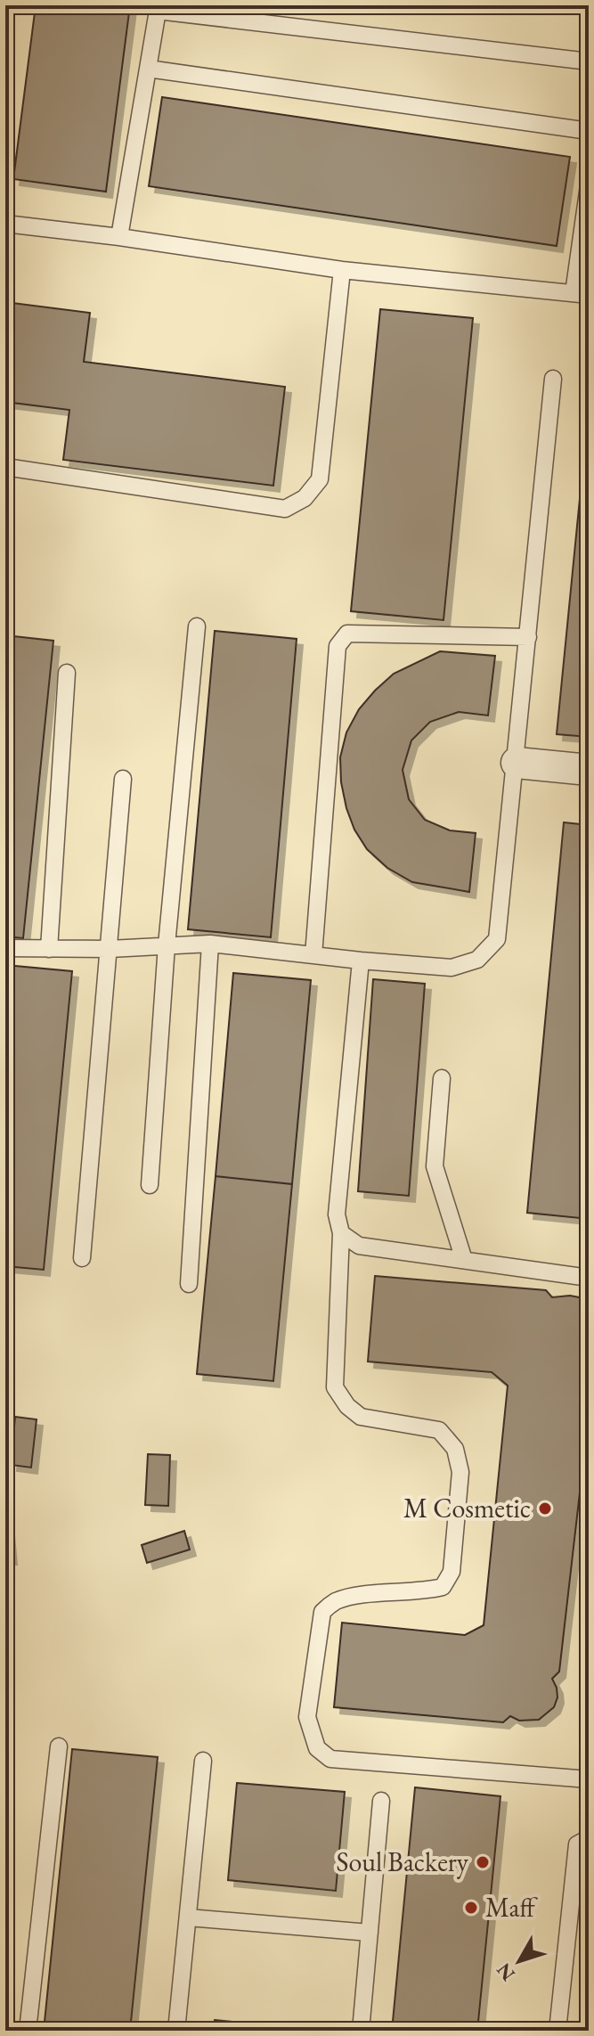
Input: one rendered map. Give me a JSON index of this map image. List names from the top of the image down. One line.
{"places":["M Cosmetic","Soul Backery","Maff"],"north":"bottom left"}
